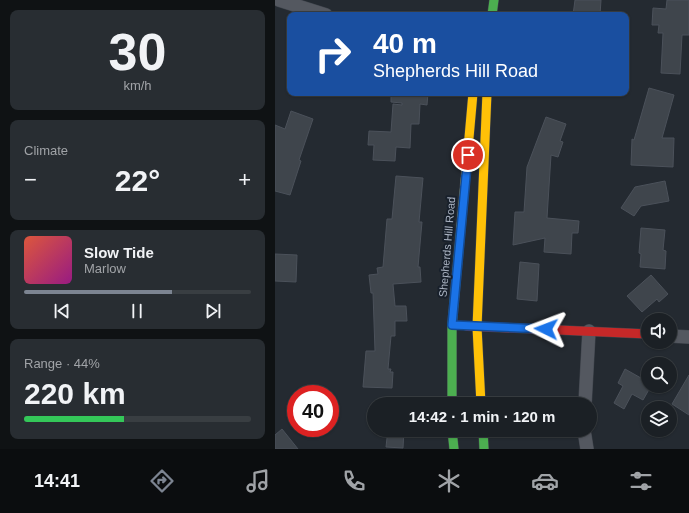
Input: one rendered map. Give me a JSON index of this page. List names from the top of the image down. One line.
{"streets":{"main road":["Shepherds Hill Road"]},"page":{"tile":[["30","km/h"],"Climate",["Range · 44%","220 km"]],"turn":["40 m","Shepherds Hill Road"],"heat":["−","22°","+"],"song":["Slow Tide","Marlow"],"limit":"40","trip":"14:42 · 1 min · 120 m","tabs":"14:41"}}
